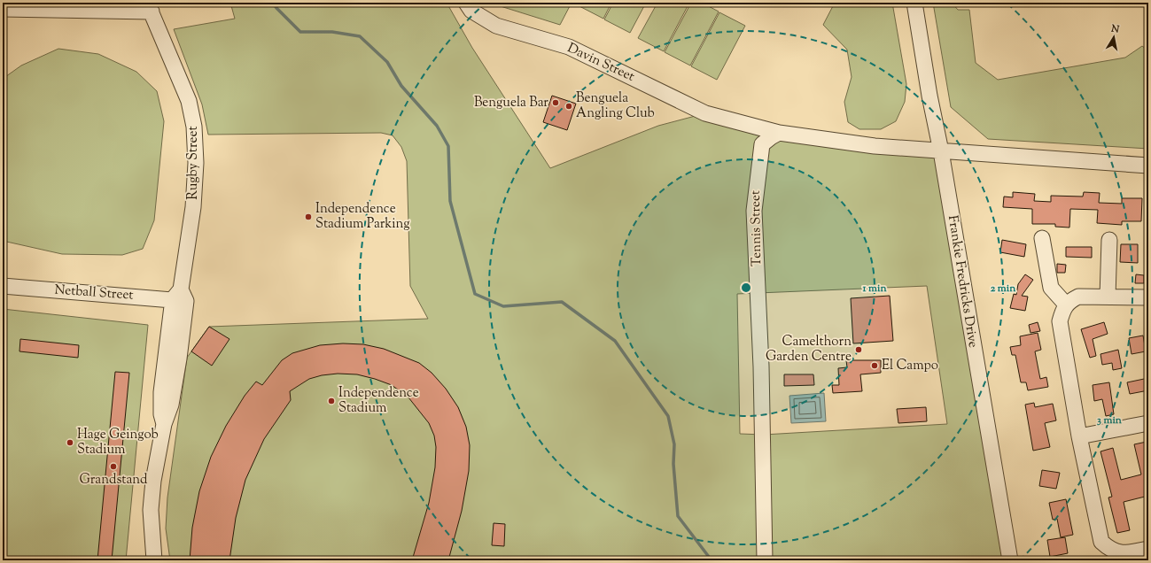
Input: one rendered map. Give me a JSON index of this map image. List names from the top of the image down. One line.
{"streets":{"street":["Davin Street","Rugby Street","Tennis Street","Frankie Fredricks Drive","Netball Street"]},"crossings":[["Davin Street","Tennis Street"],["Rugby Street","Netball Street"]],"places":["Benguela Bar","Benguela Angling Club","Independence Stadium Parking","Camelthorn Garden Centre","El Campo","Independence Stadium","Hage Geingob Stadium","Grandstand"],"north":"top","rings":["1 min","2 min","3 min"]}
